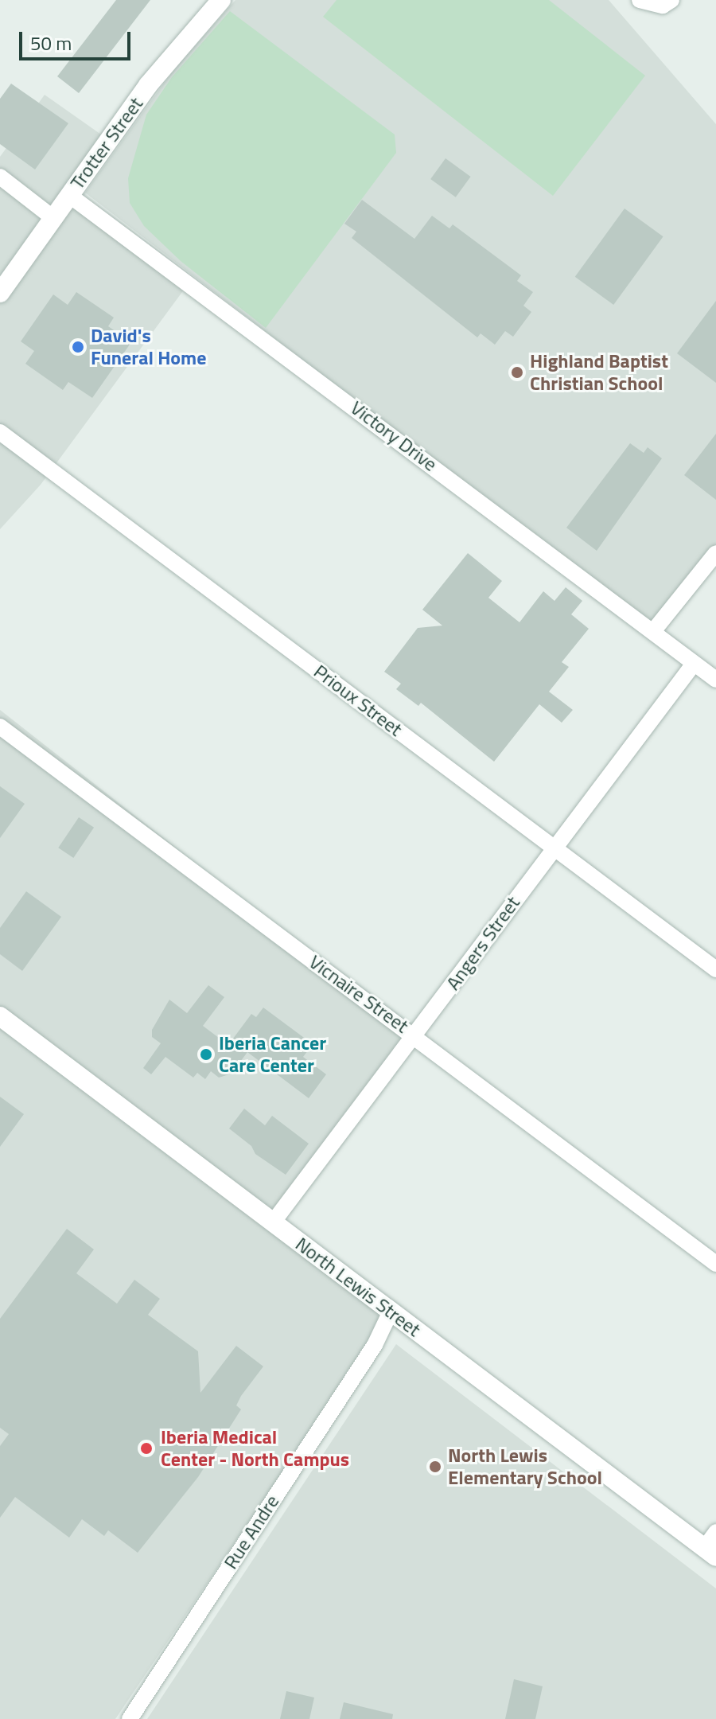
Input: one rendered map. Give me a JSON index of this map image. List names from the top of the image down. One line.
{"streets":{"main road":["Trotter Street","North Lewis Street"],"street":["Victory Drive","Prioux Street","Angers Street","Vicnaire Street","Rue Andre"]},"crossings":[["Trotter Street","Victory Drive"],["Victory Drive","Angers Street"],["Prioux Street","Angers Street"],["Angers Street","Vicnaire Street"],["Angers Street","North Lewis Street"],["North Lewis Street","Rue Andre"]],"places":["David's Funeral Home","Highland Baptist Christian School","Iberia Cancer Care Center","Iberia Medical Center - North Campus","North Lewis Elementary School"],"scale_bar":"50 m"}
